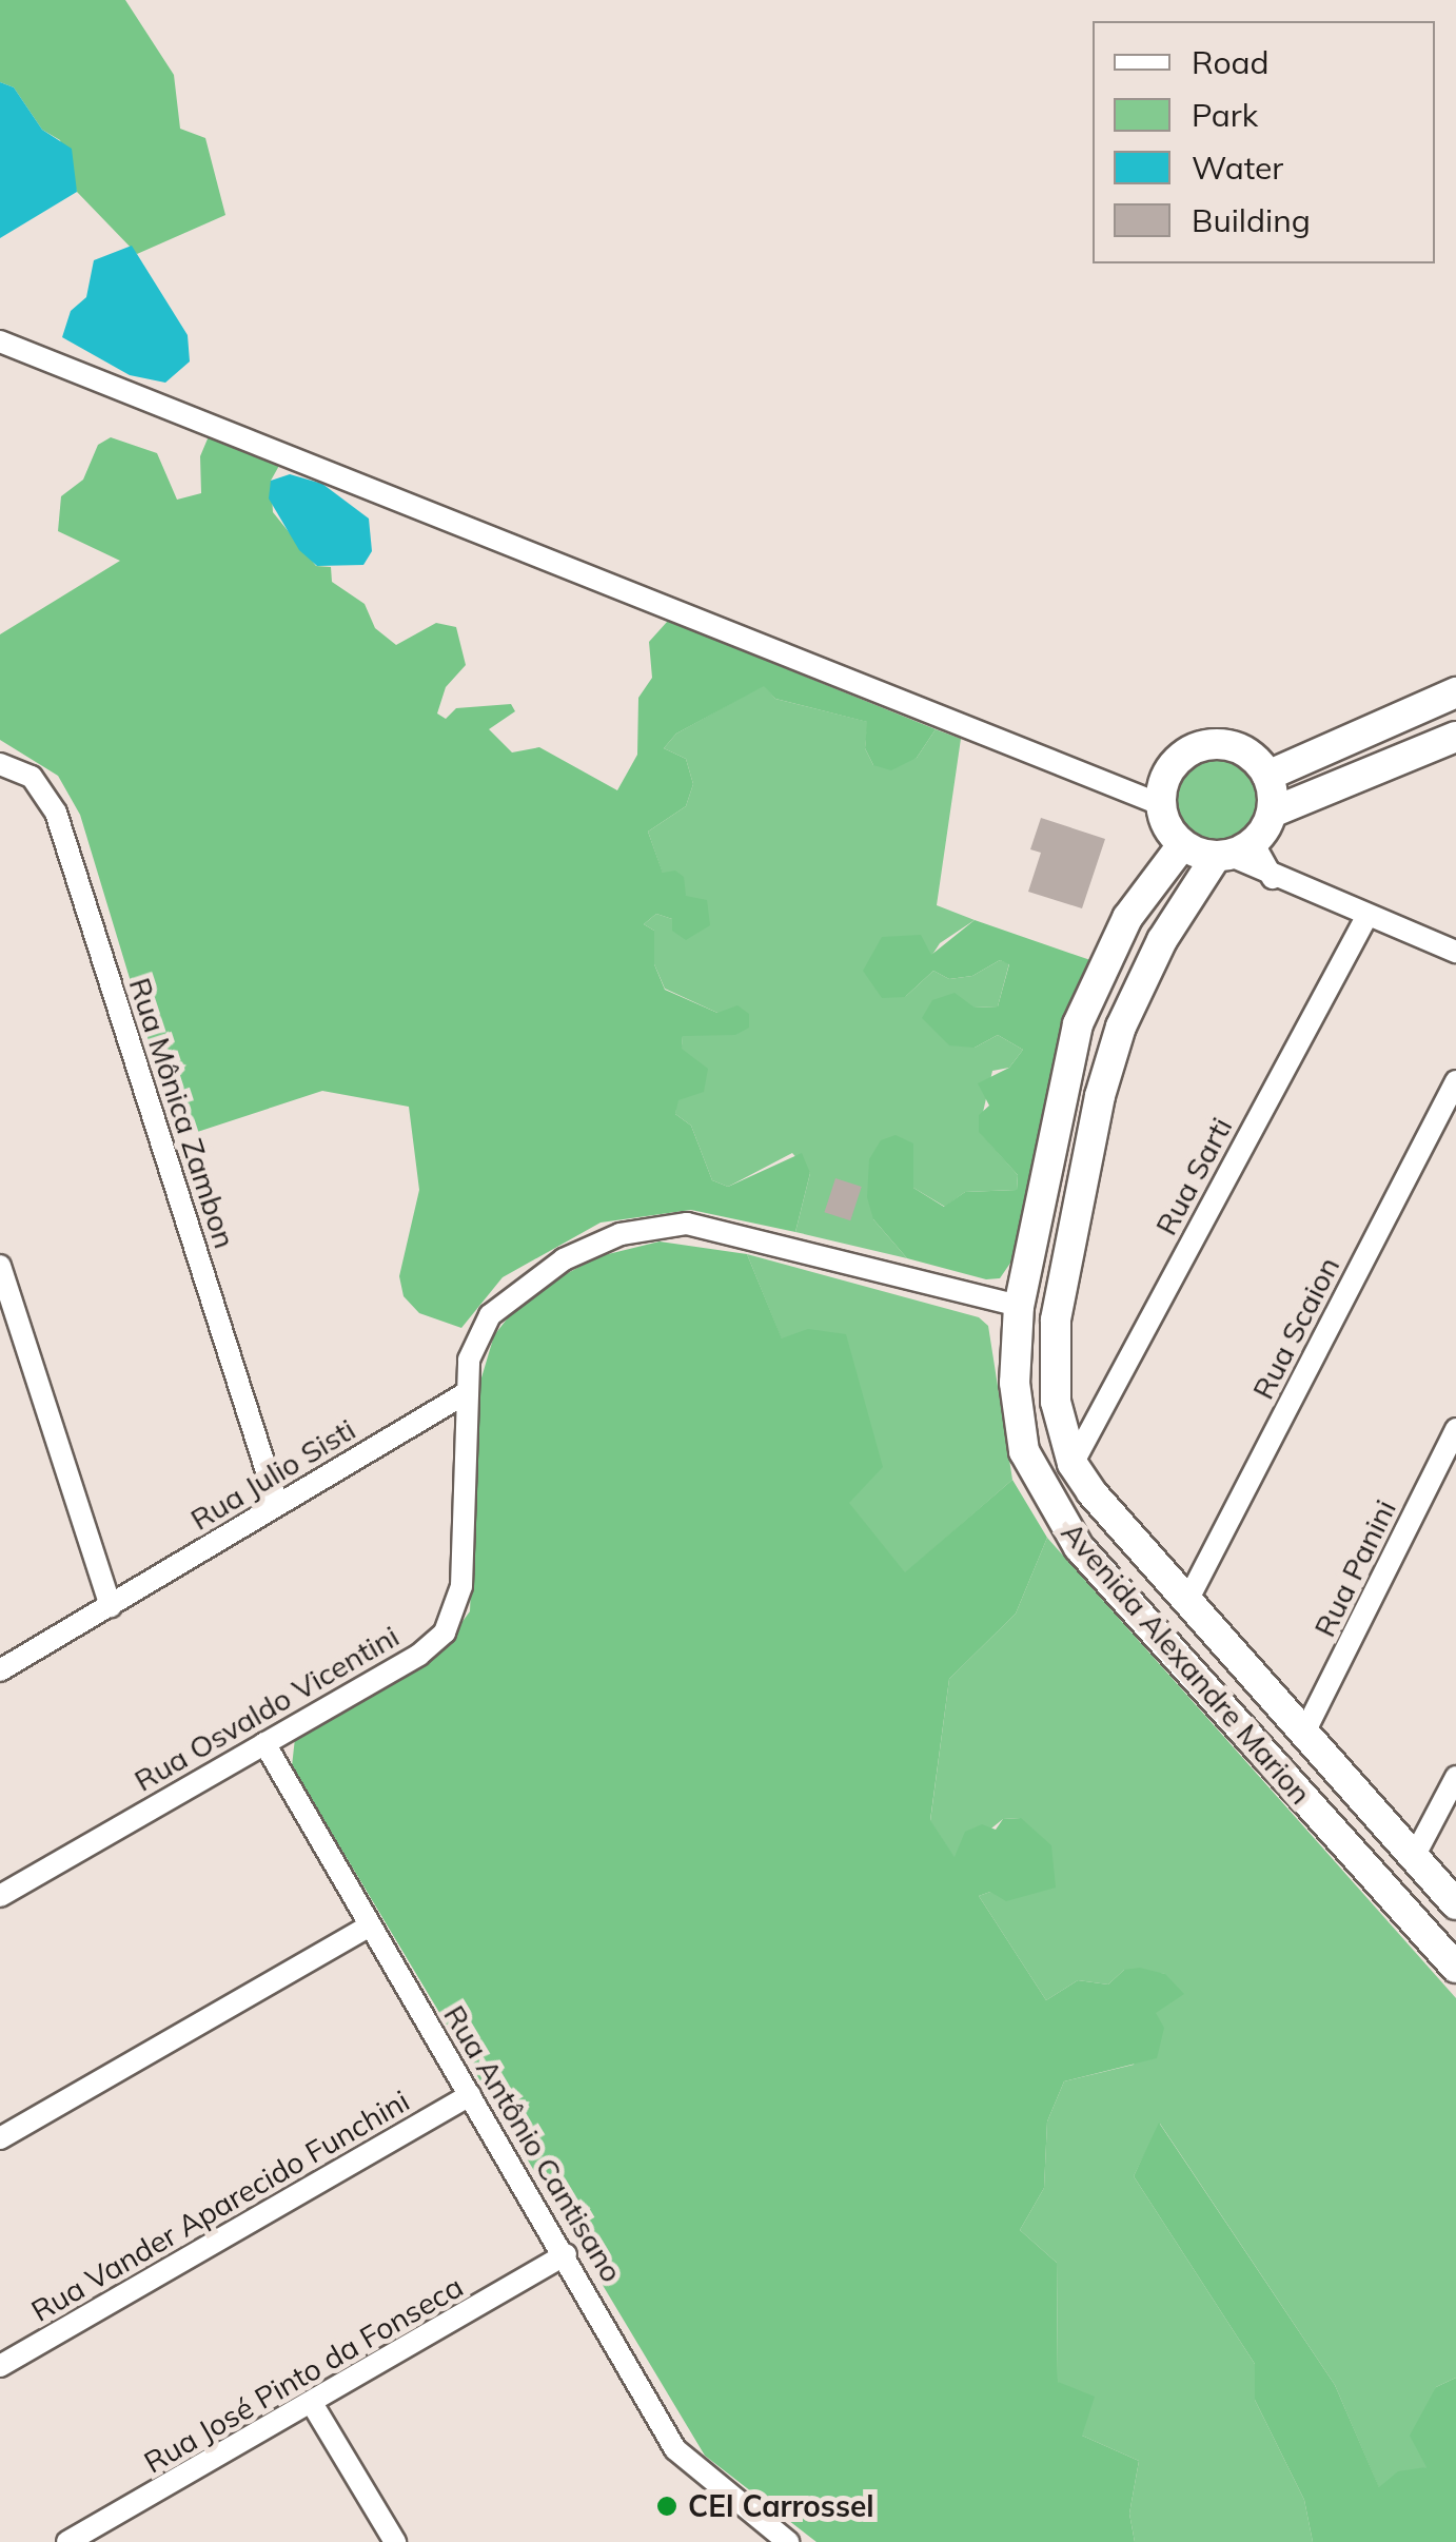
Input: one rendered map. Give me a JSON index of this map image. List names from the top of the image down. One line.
{"streets":{"street":["Rua Mônica Zambon","Rua Sarti","Rua Scaion","Rua Julio Sisti","Rua Panini","Avenida Alexandre Marion","Rua Osvaldo Vicentini","Rua Antônio Cantisano","Rua Vander Aparecido Funchini","Rua José Pinto da Fonseca"]},"crossings":[["Rua Mônica Zambon","Rua Julio Sisti"],["Rua Sarti","Avenida Alexandre Marion"],["Rua Scaion","Avenida Alexandre Marion"],["Rua Julio Sisti","Rua Osvaldo Vicentini"],["Rua Panini","Avenida Alexandre Marion"],["Avenida Alexandre Marion","Rua Osvaldo Vicentini"],["Rua Osvaldo Vicentini","Rua Antônio Cantisano"],["Rua Antônio Cantisano","Rua Vander Aparecido Funchini"],["Rua Antônio Cantisano","Rua José Pinto da Fonseca"]],"places":["CEI Carrossel"],"legend":["Road","Park","Water","Building"]}
